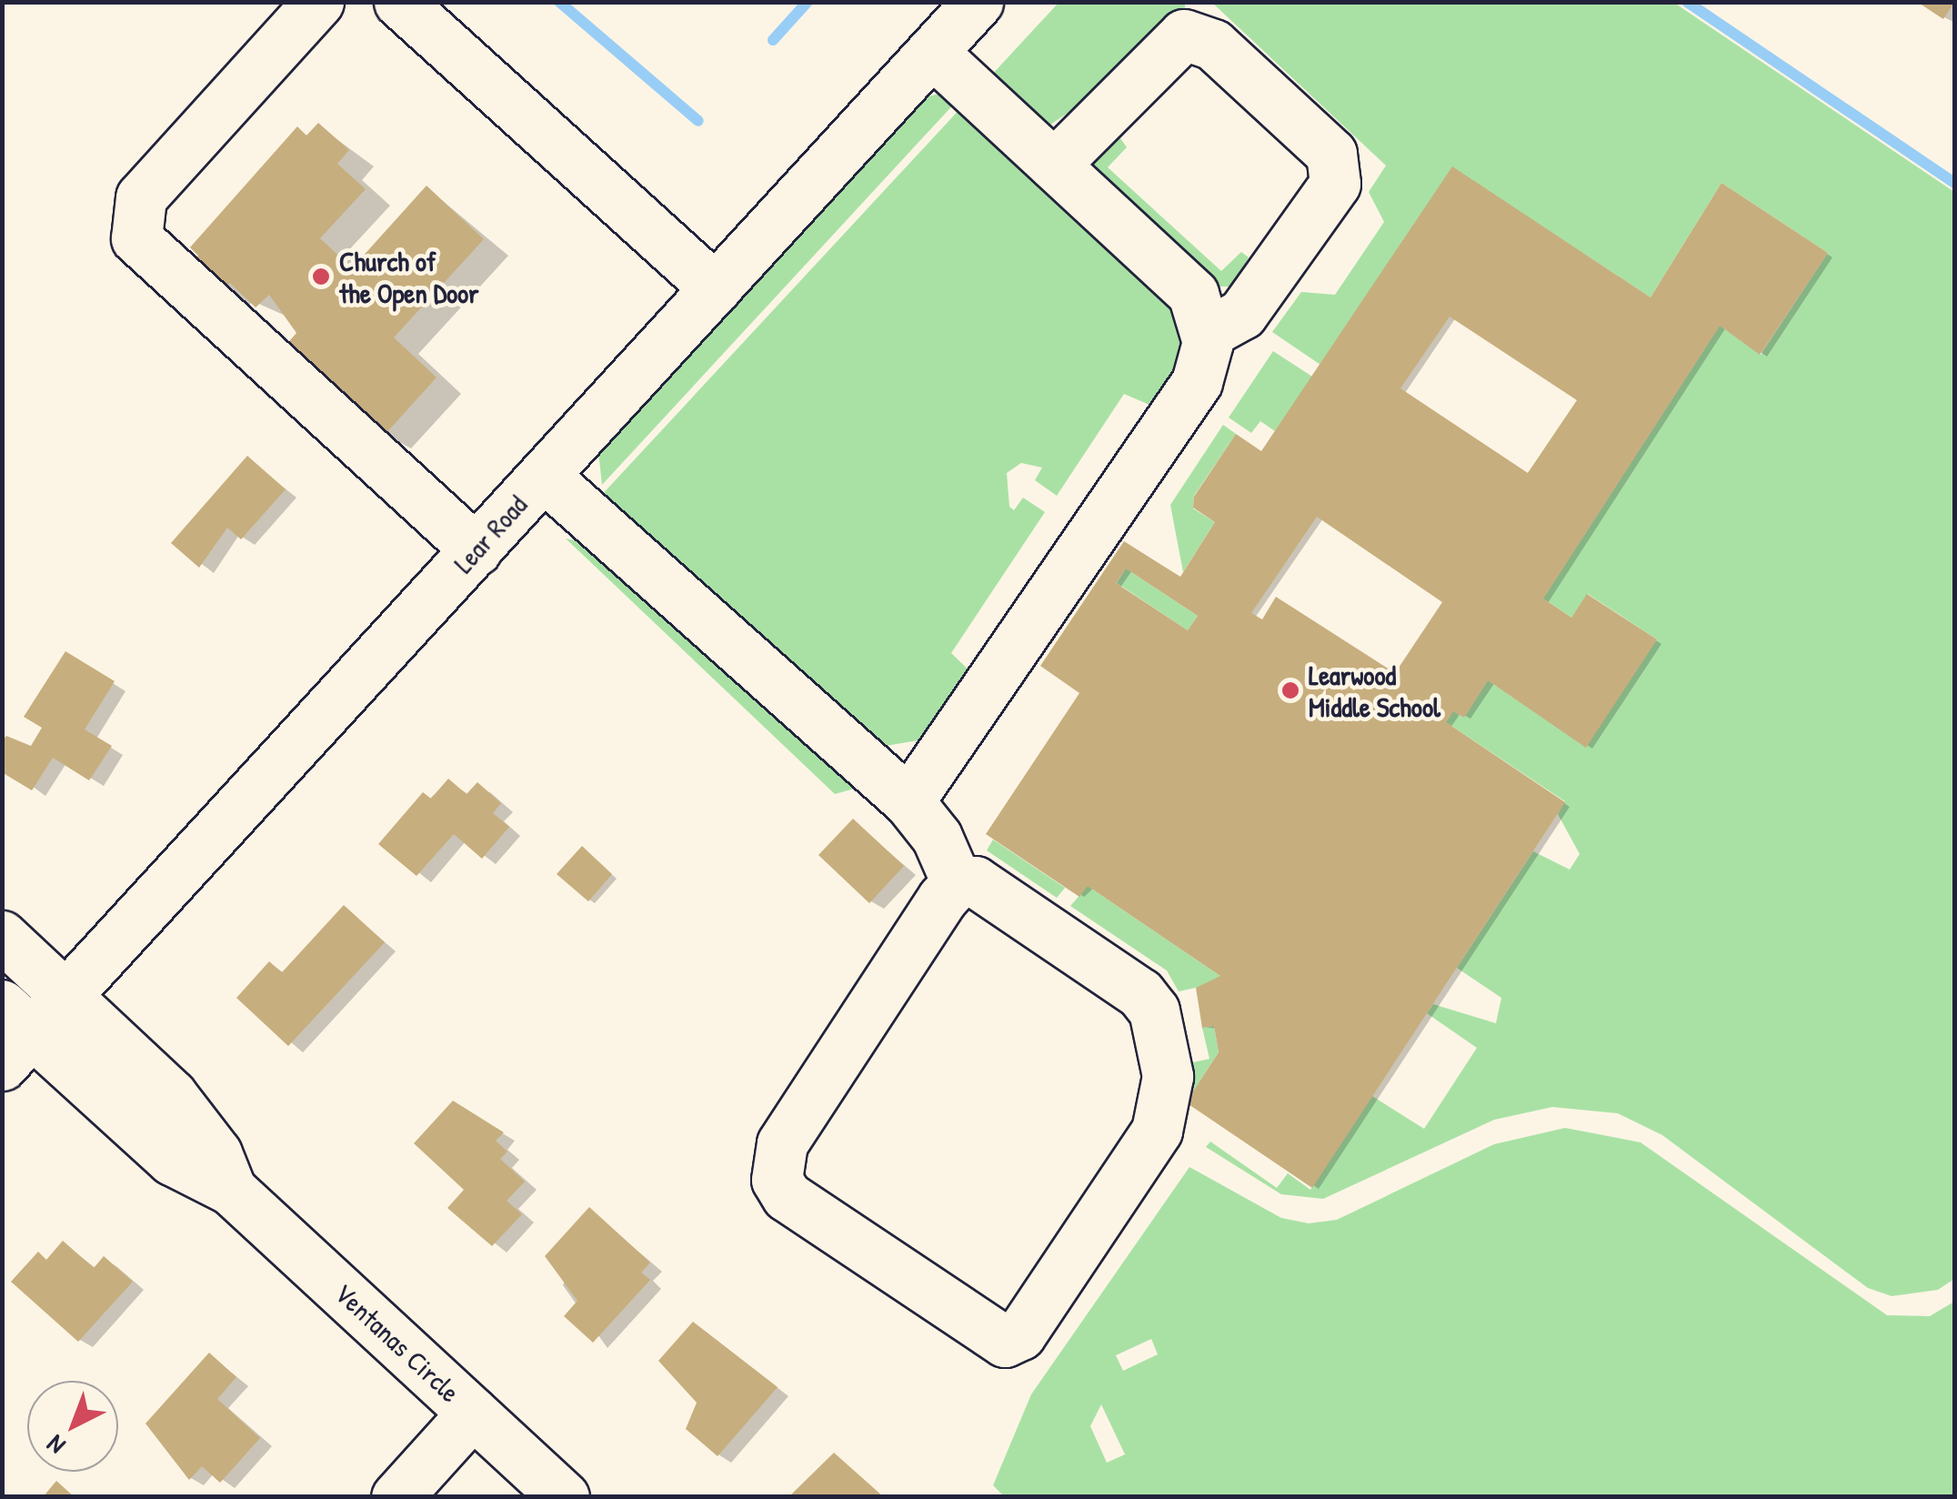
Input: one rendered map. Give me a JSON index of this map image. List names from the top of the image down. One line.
{"streets":{"street":["Lear Road","Ventanas Circle"]},"crossings":[["Lear Road","Ventanas Circle"]],"places":["Church of the Open Door","Learwood Middle School"],"north":"bottom left"}
